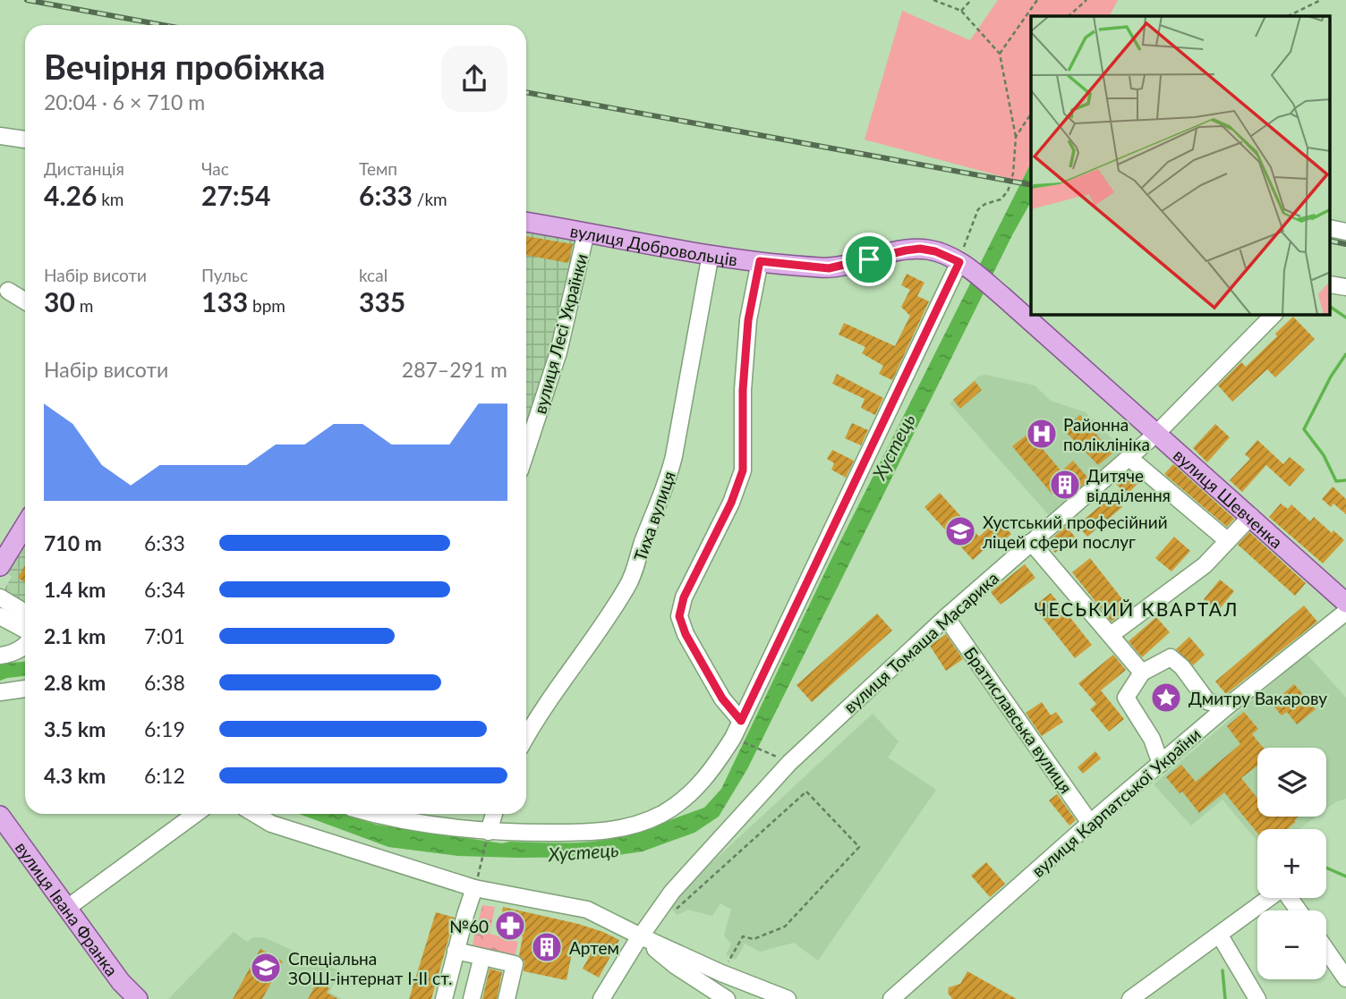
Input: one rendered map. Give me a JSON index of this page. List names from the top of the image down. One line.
{"streets":{"main road":["вулиця Добровольців","вулиця Шевченка","вулиця Івана Франка"],"street":["вулиця Лесі Українки","Тиха вулиця","вулиця Томаша Масарика","Братиславська вулиця","вулиця Карпатської України"]},"crossings":[["вулиця Добровольців","вулиця Лесі Українки"],["вулиця Добровольців","вулиця Шевченка"],["вулиця Добровольців","Тиха вулиця"],["вулиця Шевченка","вулиця Томаша Масарика"],["вулиця Томаша Масарика","Братиславська вулиця"],["Братиславська вулиця","вулиця Карпатської України"]],"districts":["ЧЕСЬКИЙ КВАРТАЛ"],"water":["Хустець"],"places":{"hospital":["Районна поліклініка"],"building":["Дитяче відділення","Артем"],"school or university":["Хустський професійний ліцей сфери послуг","Спеціальна ЗОШ-інтернат І-ІІ ст."],"place":["Дмитру Вакарову"],"pharmacy":["№60"]},"page":{"heading":["Вечірня пробіжка","20:04 · 6 × 710 m"],"stats":[["Дистанція","4.26 km"],["Час","27:54"],["Темп","6:33 /km"],["Набір висоти","30 m"],["Пульс","133 bpm"],["kcal","335"]],"chart":["Набір висоти","287–291 m"],"list":[{"name":"710 m","note":"6:33"},{"name":"1.4 km","note":"6:34"},{"name":"2.1 km","note":"7:01"},{"name":"2.8 km","note":"6:38"},{"name":"3.5 km","note":"6:19"},{"name":"4.3 km","note":"6:12"}],"map_buttons":["+","−"]}}
